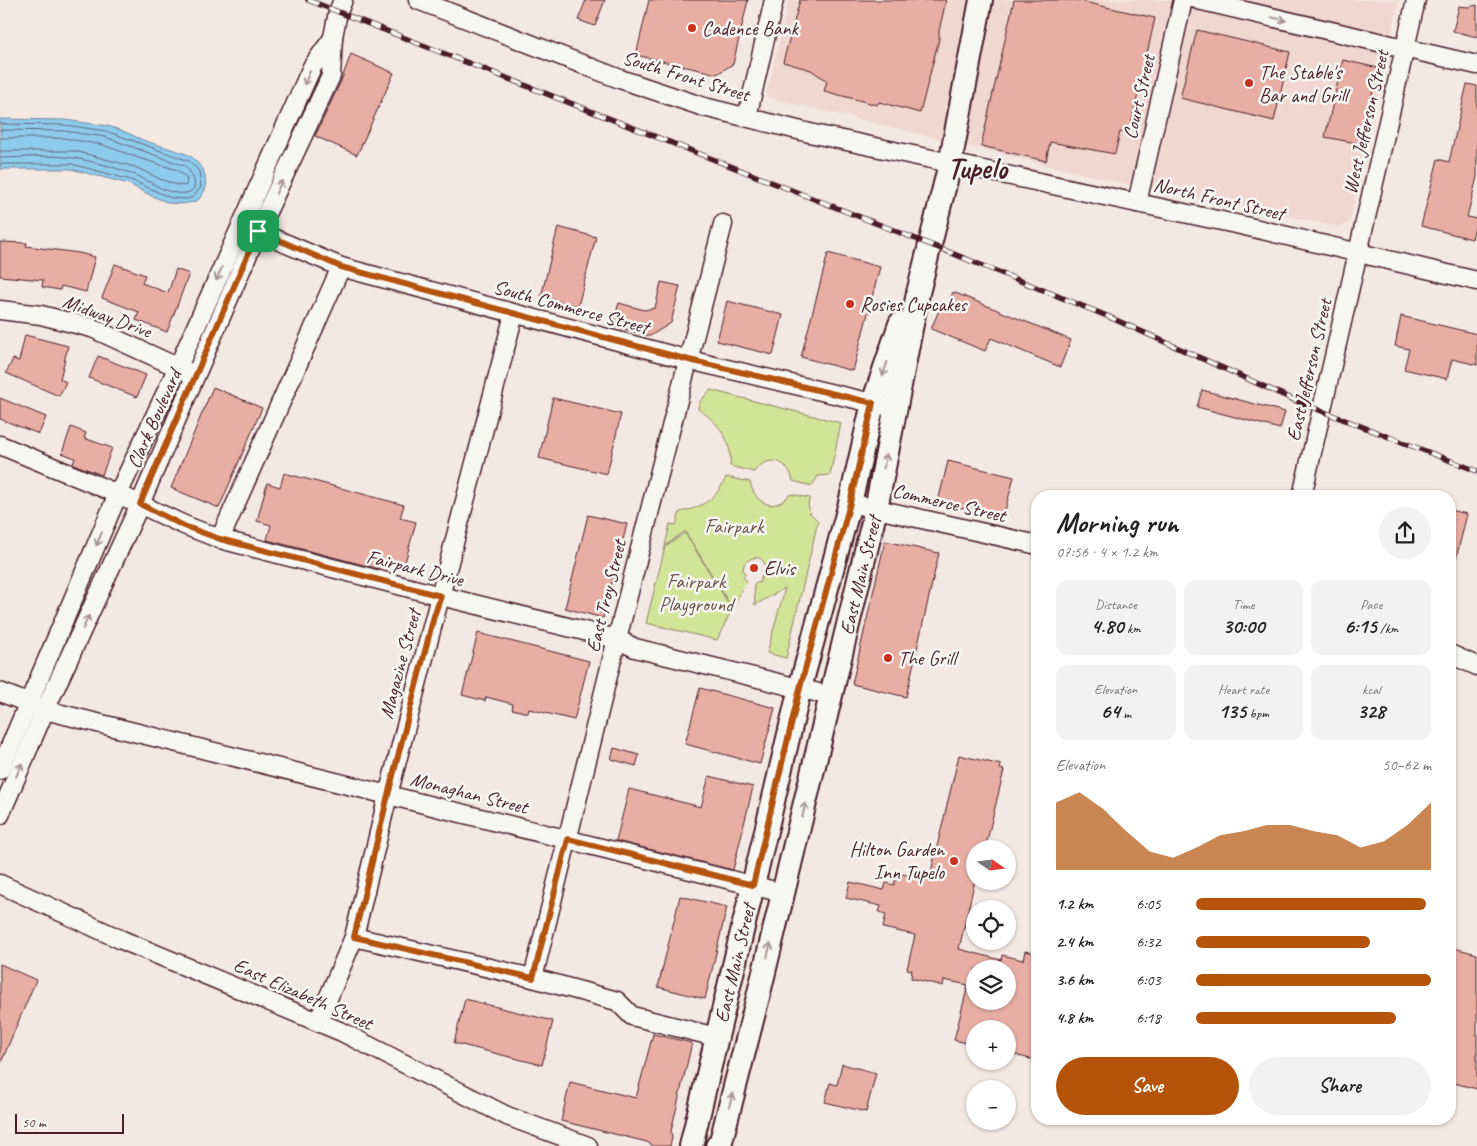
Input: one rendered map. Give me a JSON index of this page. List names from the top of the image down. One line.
{"streets":{"main road":["East Main Street"],"street":["South Front Street","Court Street","West Jefferson Street","North Front Street","South Commerce Street","Midway Drive","East Jefferson Street","Clark Boulevard","Commerce Street","Fairpark Drive","East Troy Street","Magazine Street","Monaghan Street","East Elizabeth Street"]},"crossings":[["South Front Street","North Front Street"],["South Front Street","East Main Street"],["Court Street","North Front Street"],["West Jefferson Street","North Front Street"],["West Jefferson Street","East Jefferson Street"],["North Front Street","East Jefferson Street"],["North Front Street","East Main Street"],["South Commerce Street","Clark Boulevard"],["South Commerce Street","East Main Street"],["South Commerce Street","East Troy Street"],["South Commerce Street","Magazine Street"],["Midway Drive","Clark Boulevard"],["Clark Boulevard","Fairpark Drive"],["Clark Boulevard","Monaghan Street"],["Commerce Street","East Main Street"],["Fairpark Drive","East Main Street"],["Fairpark Drive","East Troy Street"],["Fairpark Drive","Magazine Street"],["East Main Street","Monaghan Street"],["East Troy Street","Monaghan Street"],["Magazine Street","Monaghan Street"],["Magazine Street","East Elizabeth Street"]],"districts":["Tupelo"],"parks":["Fairpark","Fairpark Playground"],"places":["Cadence Bank","The Stable's Bar and Grill","Rosies Cupcakes","Elvis","The Grill","Hilton Garden Inn Tupelo"],"scale_bar":"50 m","north":"right","page":{"heading":["Morning run","07:56 · 4 × 1.2 km"],"stats":[["Distance","4.80 km"],["Time","30:00"],["Pace","6:15 /km"],["Elevation","64 m"],["Heart rate","135 bpm"],["kcal","328"]],"chart":["Elevation","50–62 m"],"map_buttons":["+","−"],"list":[{"name":"1.2 km","note":"6:05"},{"name":"2.4 km","note":"6:32"},{"name":"3.6 km","note":"6:03"},{"name":"4.8 km","note":"6:18"}],"buttons":["Save","Share"],"scale":"50 m"}}
